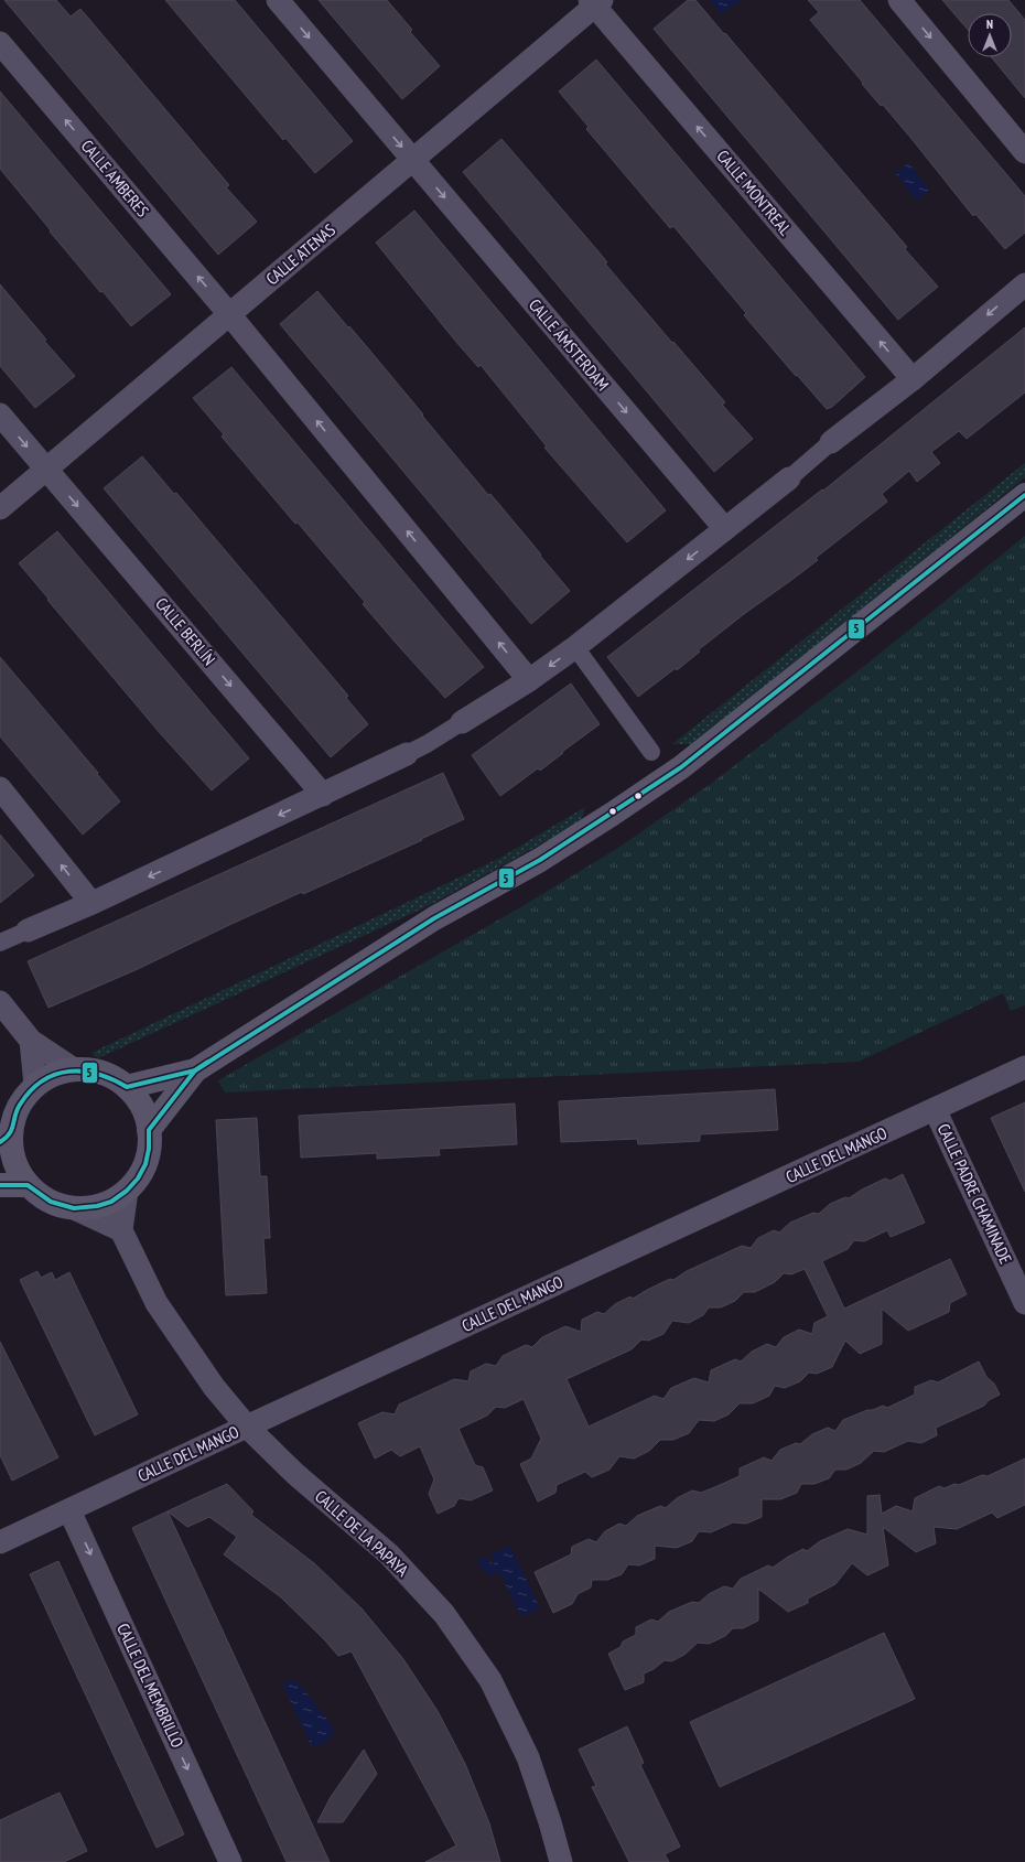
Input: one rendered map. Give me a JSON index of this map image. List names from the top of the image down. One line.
{"streets":{"street":["CALLE AMBERES","CALLE MONTREAL","CALLE ATENAS","CALLE ÁMSTERDAM","CALLE BERLÍN","CALLE DEL MANGO","CALLE PADRE CHAMINADE","CALLE DE LA PAPAYA","CALLE DEL MEMBRILLO"]},"crossings":[["CALLE AMBERES","CALLE ATENAS"],["CALLE MONTREAL","CALLE ATENAS"],["CALLE ATENAS","CALLE ÁMSTERDAM"],["CALLE ATENAS","CALLE BERLÍN"],["CALLE DEL MANGO","CALLE PADRE CHAMINADE"],["CALLE DEL MANGO","CALLE DE LA PAPAYA"],["CALLE DEL MANGO","CALLE DEL MEMBRILLO"]],"one_way":["CALLE AMBERES","CALLE MONTREAL","CALLE ÁMSTERDAM","CALLE BERLÍN","CALLE DEL MEMBRILLO"],"lines":["transit line 5"],"north":"top"}
